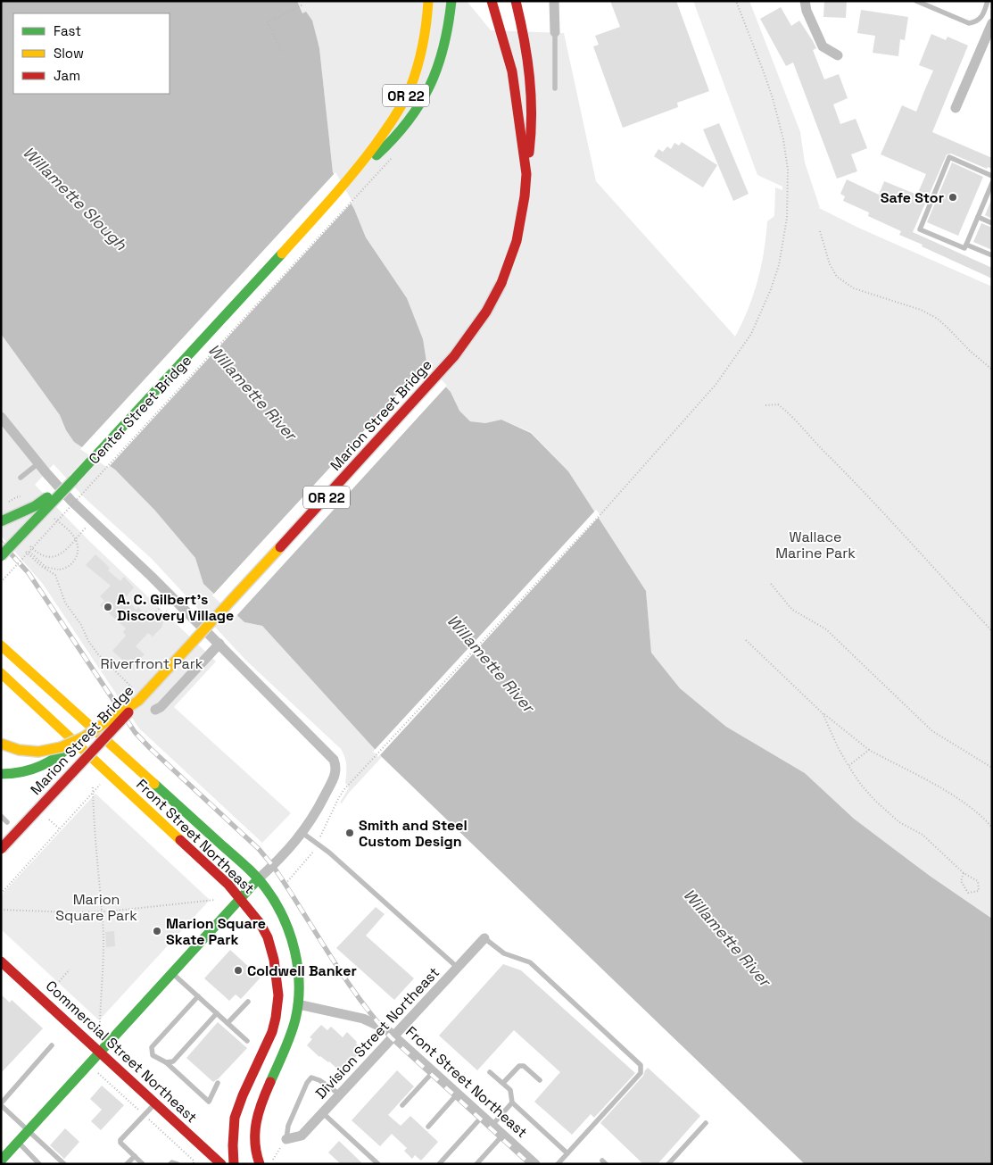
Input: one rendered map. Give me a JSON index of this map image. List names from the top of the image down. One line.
{"streets":{"main road":["OR 22","Center Street Bridge","Marion Street Bridge","Front Street Northeast","Commercial Street Northeast"],"street":["Division Street Northeast"]},"crossings":[["OR 22","Center Street Bridge"],["OR 22","Marion Street Bridge"],["Front Street Northeast","Division Street Northeast"]],"water":["Willamette Slough","Willamette River"],"parks":["Wallace Marine Park","Riverfront Park","Marion Square Park"],"places":["Safe Stor","A. C. Gilbert's Discovery Village","Smith and Steel Custom Design","Marion Square Skate Park","Coldwell Banker"],"legend":["Fast","Slow","Jam"]}
